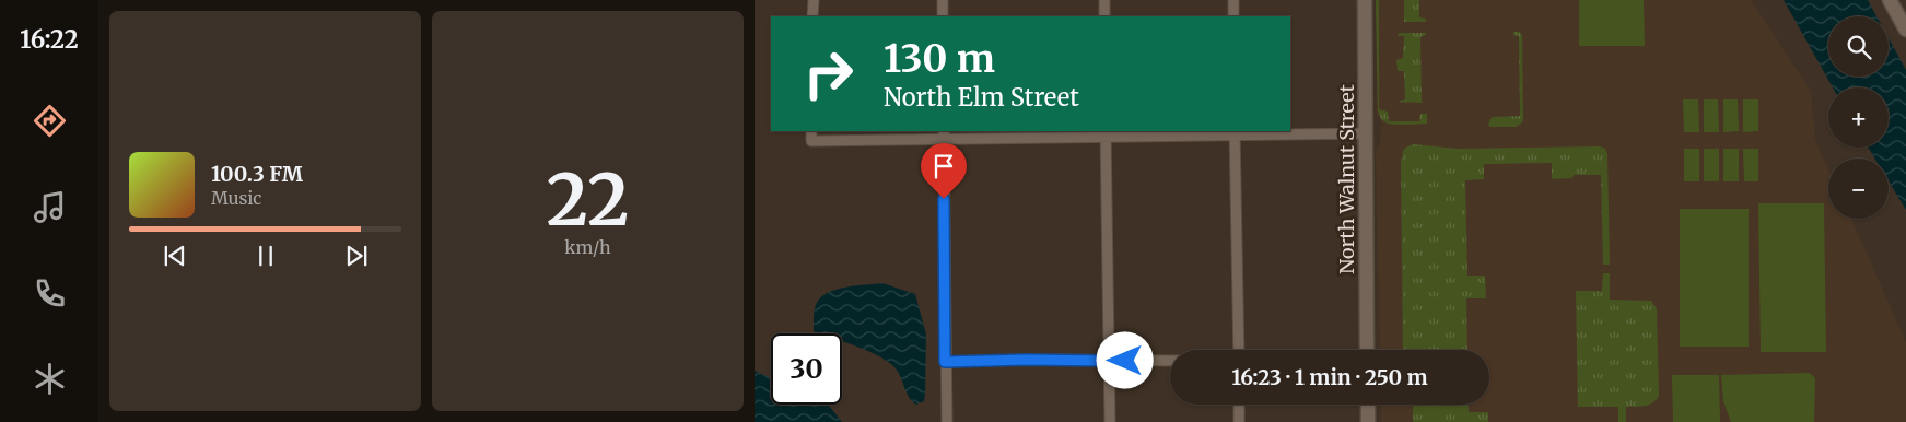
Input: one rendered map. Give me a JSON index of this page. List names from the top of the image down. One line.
{"streets":{"main road":["North Walnut Street"]},"page":{"tabs":"16:22","tile":["22","km/h"],"map_buttons":["+","−"],"turn":["130 m","North Elm Street"],"song":["100.3 FM","Music"],"limit":"30","trip":"16:23 · 1 min · 250 m"}}
